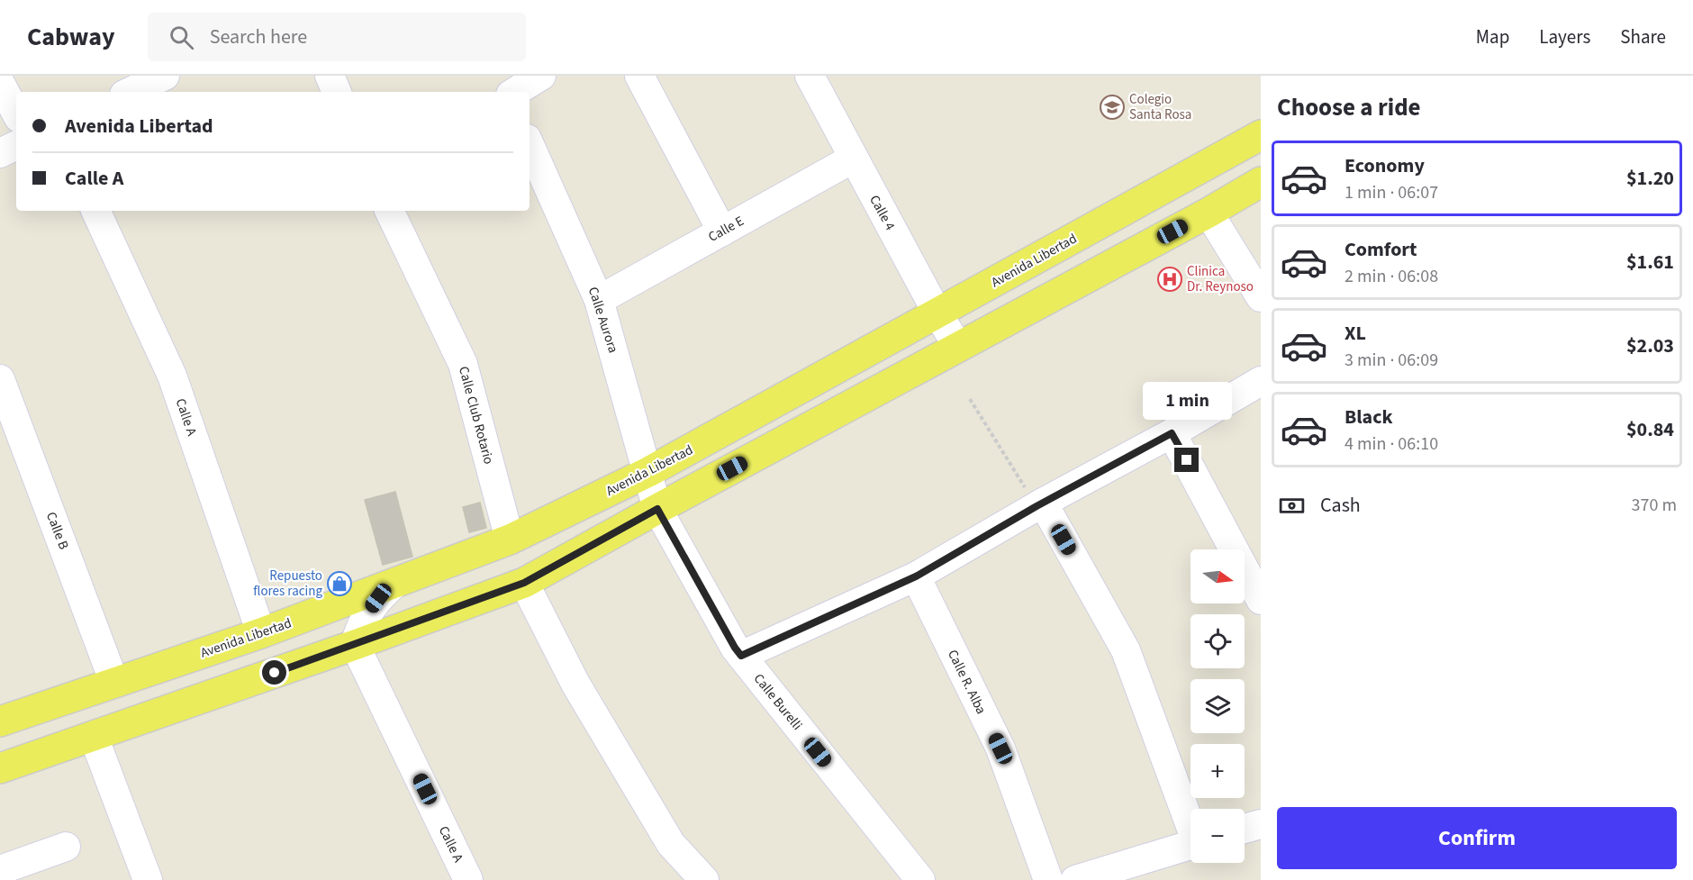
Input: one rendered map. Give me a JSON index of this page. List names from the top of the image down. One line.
{"streets":{"main road":["Avenida Libertad"],"street":["Calle 4","Calle E","Calle Aurora","Calle Club Rotario","Calle A","Calle B","Calle R. Alba","Calle Burelli"]},"crossings":[["Calle 4","Calle E"],["Calle 4","Avenida Libertad"],["Calle E","Calle Aurora"],["Avenida Libertad","Calle Aurora"],["Avenida Libertad","Calle Club Rotario"],["Avenida Libertad","Calle A"],["Avenida Libertad","Calle B"],["Calle Aurora","Calle Burelli"]],"places":{"school or university":["Colegio Santa Rosa"],"hospital":["Clinica Dr. Reynoso"],"shop":["Repuesto flores racing"]},"north":"right","page":{"header":"Cabway","search":"Search here","nav":["Map","Layers","Share"],"heading":"Choose a ride","banner":["Avenida Libertad","Calle A"],"list":[{"name":"Economy","note":"1 min · 06:07","value":"$1.20"},{"name":"Comfort","note":"2 min · 06:08","value":"$1.61"},{"name":"XL","note":"3 min · 06:09","value":"$2.03"},{"name":"Black","note":"4 min · 06:10","value":"$0.84"}],"bubble":"1 min","pay":["Cash","370 m"],"map_buttons":["+","−"],"buttons":"Confirm"}}
